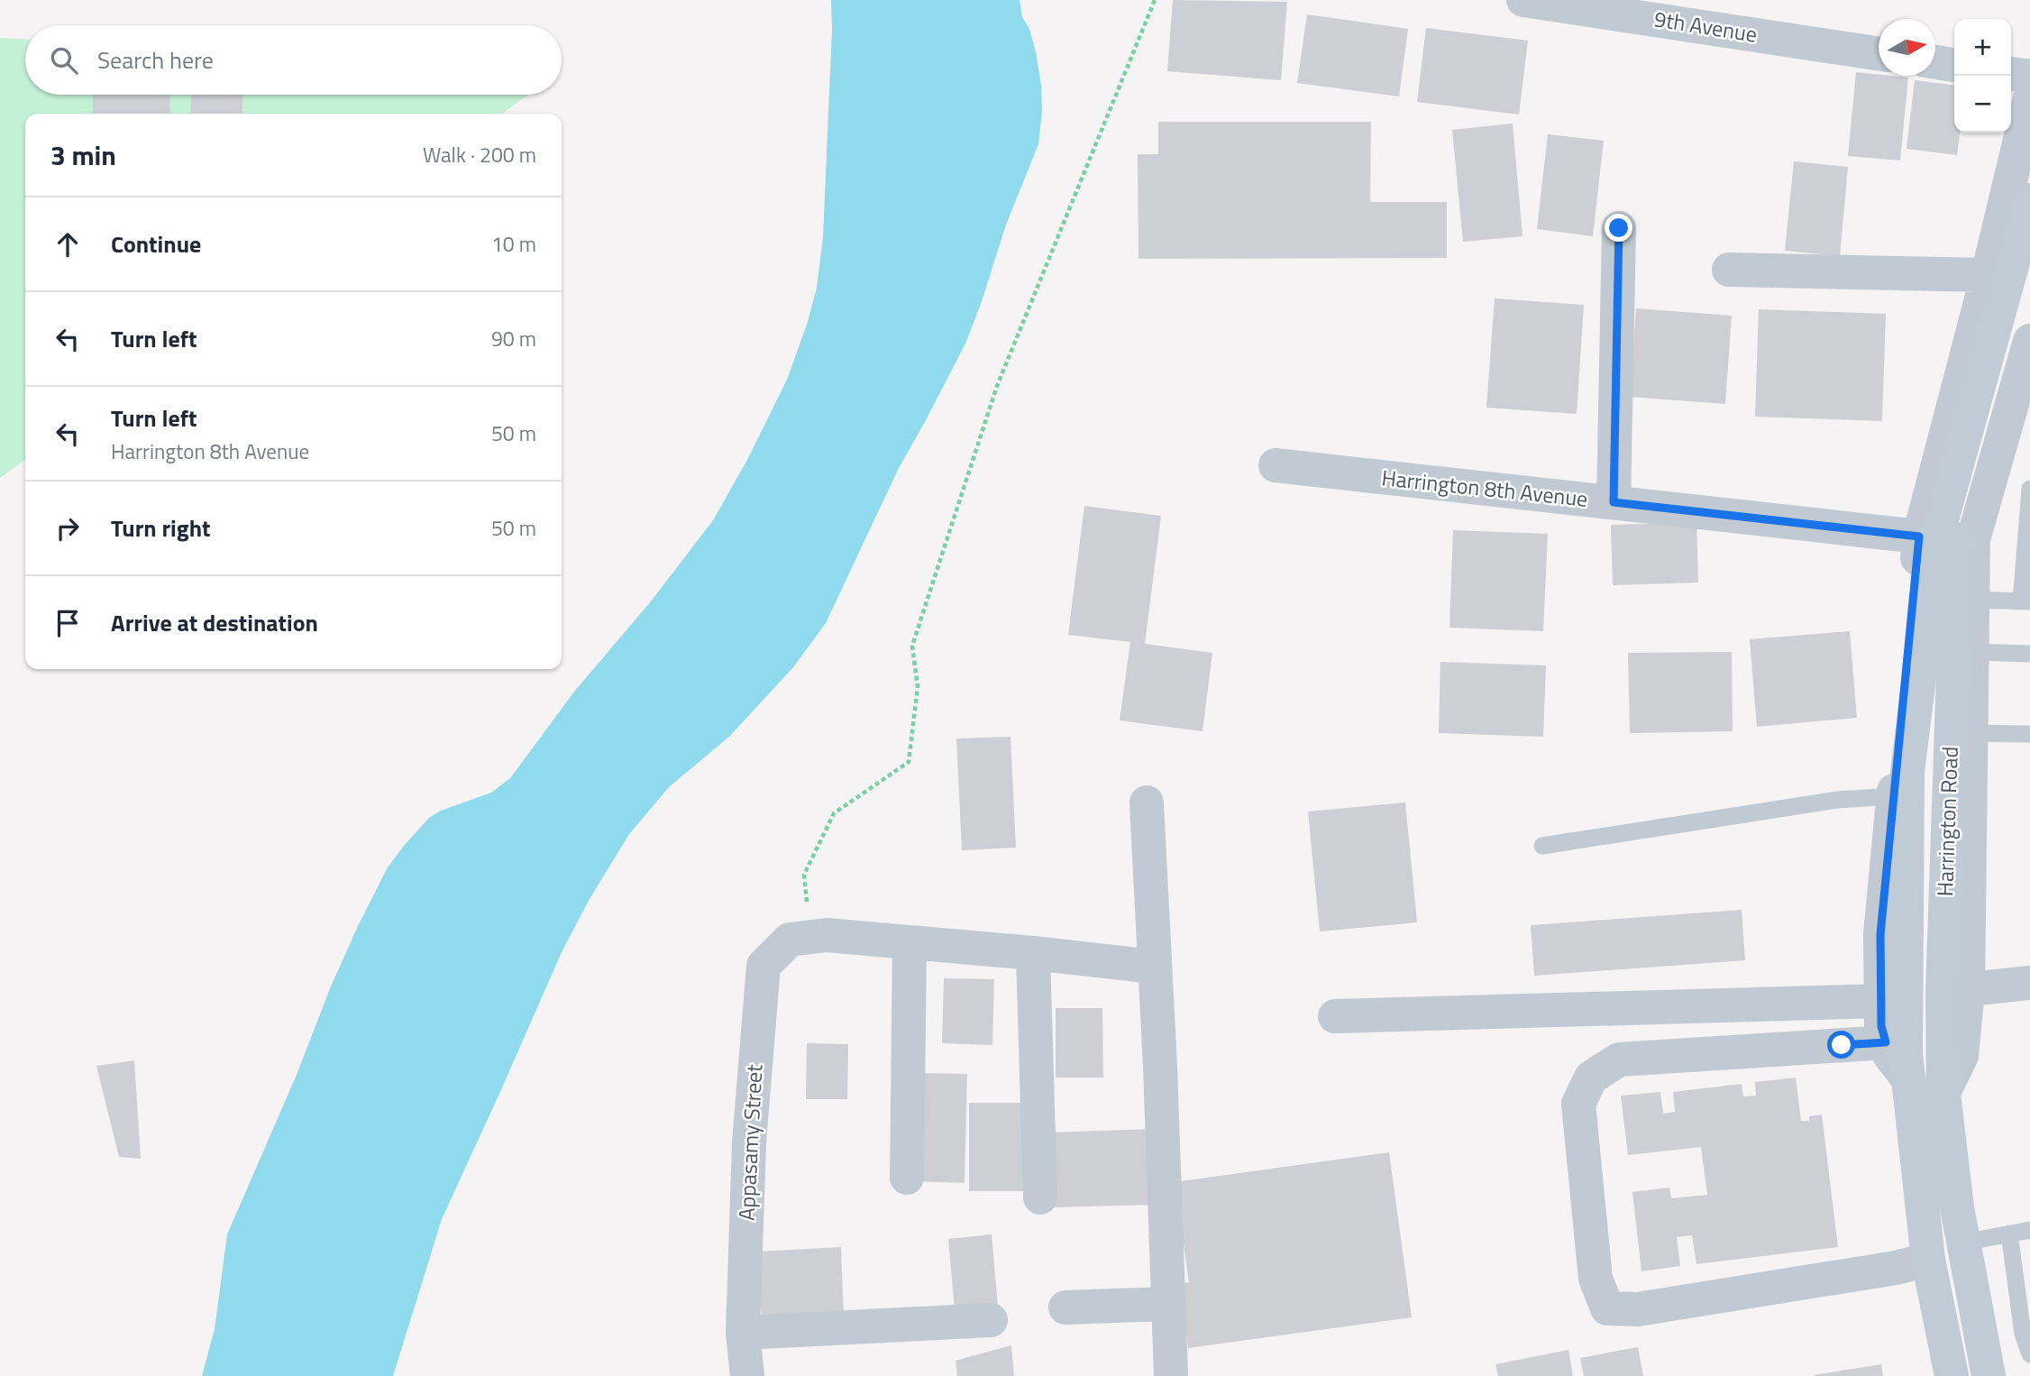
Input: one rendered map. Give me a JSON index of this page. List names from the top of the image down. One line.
{"streets":{"street":["9th Avenue","Harrington 8th Avenue","Harrington Road","Appasamy Street"]},"north":"right","page":{"map_buttons":["+","−"],"search":"Search here","heading":["3 min","Walk · 200 m"],"list":[["Continue","10 m"],["Turn left","90 m"],["Turn left","Harrington 8th Avenue","50 m"],["Turn right","50 m"],"Arrive at destination"]}}
